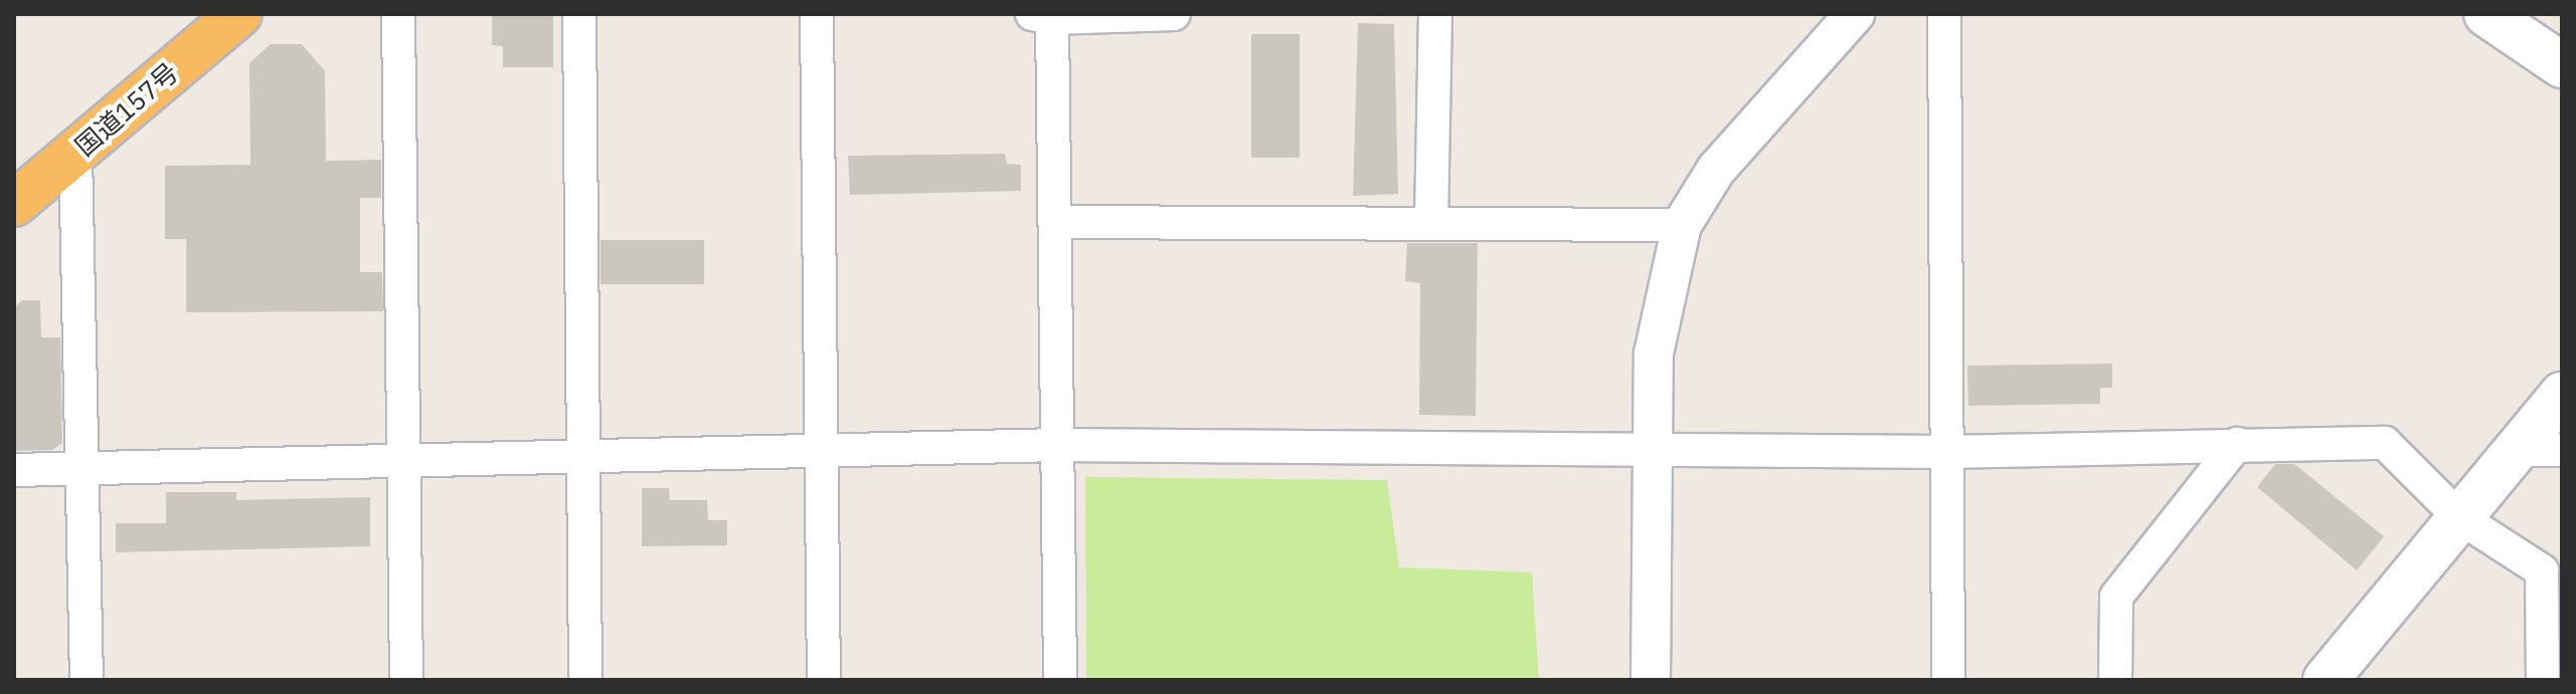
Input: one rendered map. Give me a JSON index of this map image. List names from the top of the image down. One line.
{"streets":{"highway":["国道157号"]}}
